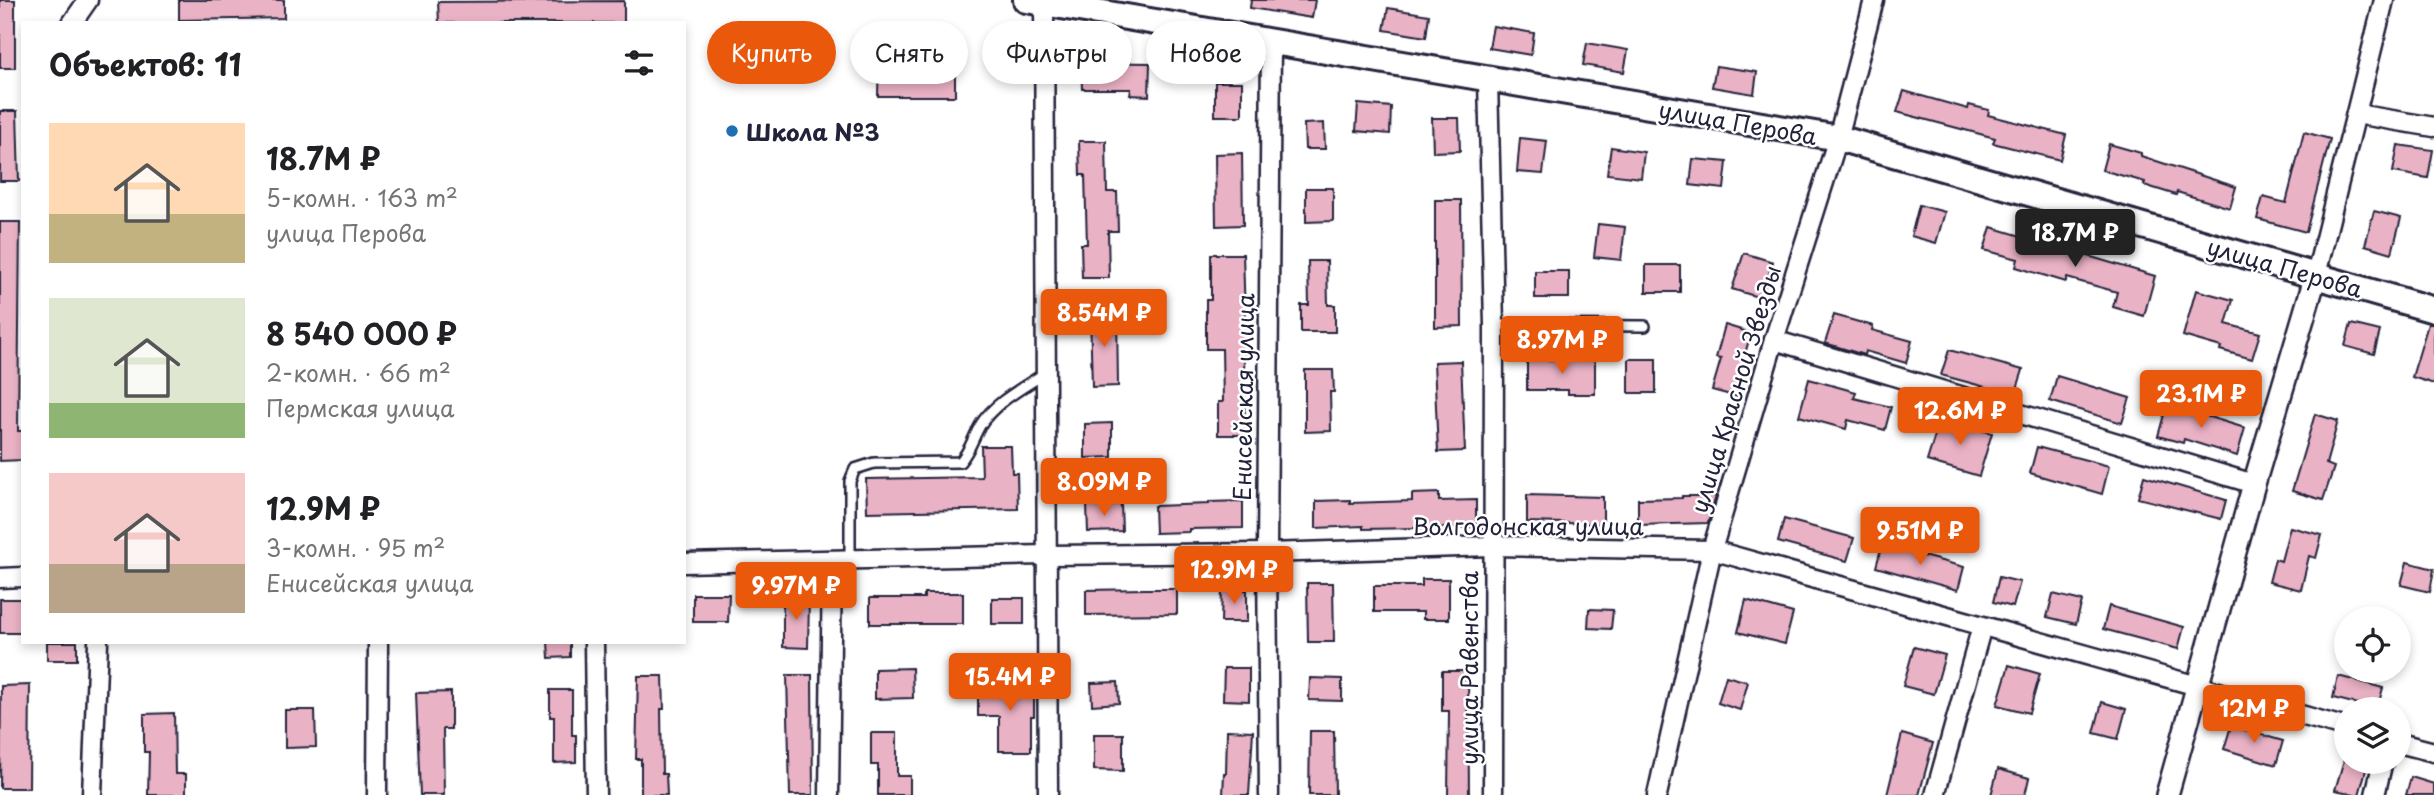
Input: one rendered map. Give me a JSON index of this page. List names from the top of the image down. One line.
{"streets":{"main road":["улица Перова"],"street":["улица Красной Звезды","Енисейская улица","Волгодонская улица","улица Равенства"]},"crossings":[["улица Перова","улица Красной Звезды"],["улица Перова","Енисейская улица"],["улица Перова","улица Равенства"],["улица Красной Звезды","Волгодонская улица"],["Енисейская улица","Волгодонская улица"],["Волгодонская улица","улица Равенства"]],"places":["Школа №3"],"page":{"chip":["Купить","Снять","Фильтры","Новое"],"heading":"Объектов: 11","list":[{"name":"18.7M ₽","note":"5-комн. · 163 m² · улица Перова"},{"name":"8 540 000 ₽","note":"2-комн. · 66 m² · Пермская улица"},{"name":"12.9M ₽","note":"3-комн. · 95 m² · Енисейская улица"}],"price":["18.7M ₽","8.54M ₽","8.97M ₽","23.1M ₽","12.6M ₽","8.09M ₽","9.51M ₽","12.9M ₽","9.97M ₽","15.4M ₽","12M ₽"]}}
